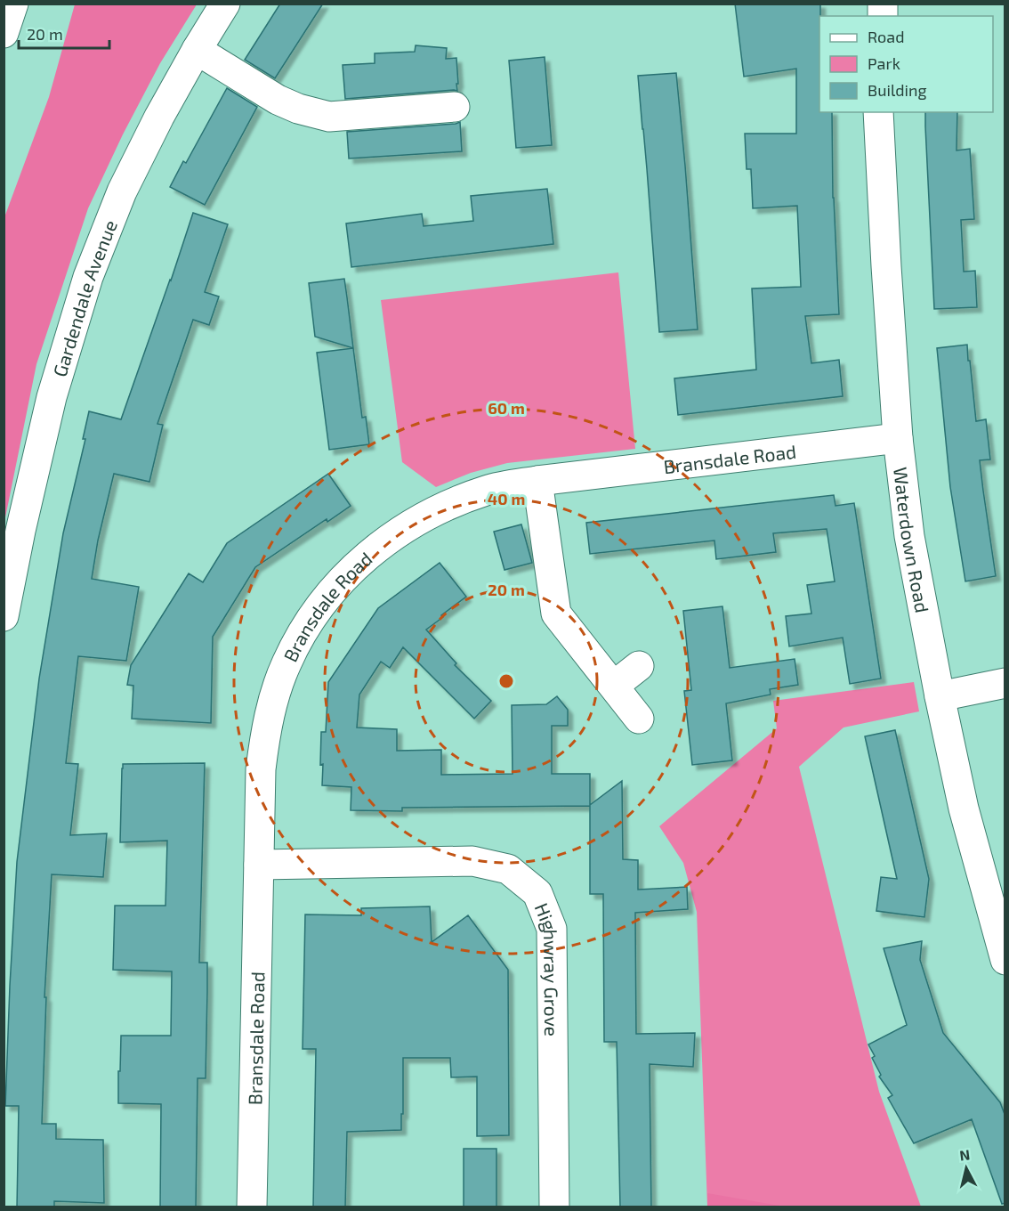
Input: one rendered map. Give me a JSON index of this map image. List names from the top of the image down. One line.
{"streets":{"main road":["Gardendale Avenue","Bransdale Road","Waterdown Road","Highwray Grove"]},"crossings":[["Bransdale Road","Waterdown Road"],["Bransdale Road","Highwray Grove"]],"legend":["Road","Park","Building"],"scale_bar":"20 m","north":"top","rings":["60 m","40 m","20 m"]}
